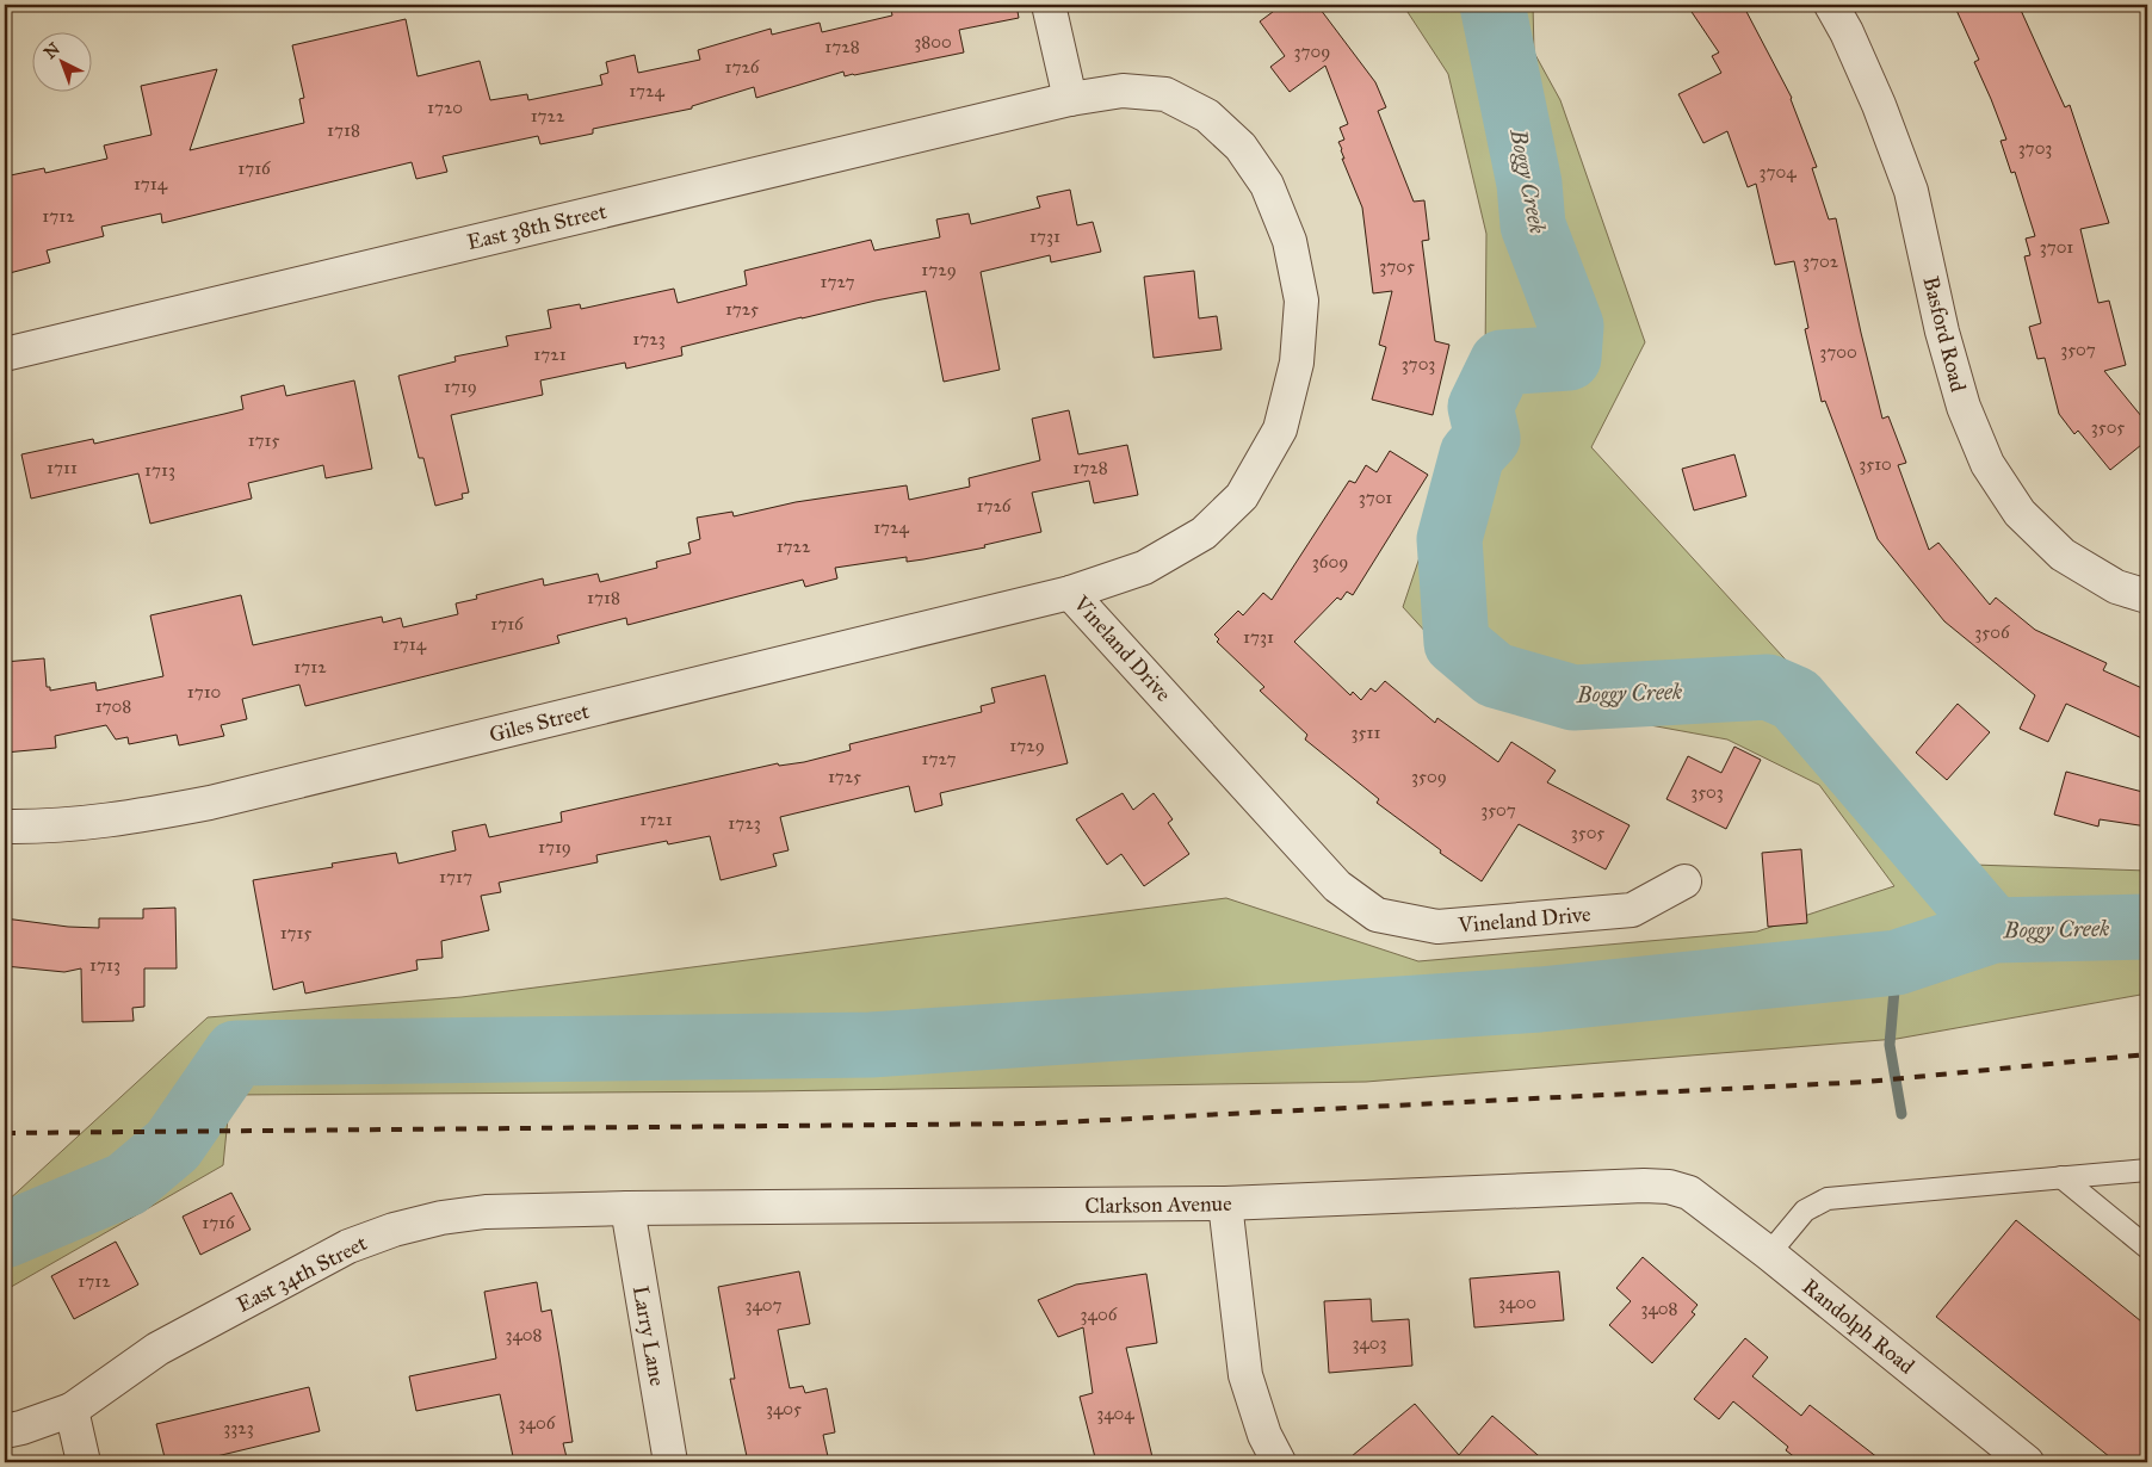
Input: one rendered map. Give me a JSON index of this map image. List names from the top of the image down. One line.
{"streets":{"street":["East 38th Street","Basford Road","Vineland Drive","Giles Street","Clarkson Avenue","East 34th Street","Randolph Road","Larry Lane"]},"crossings":[["East 38th Street","Vineland Drive"],["Vineland Drive","Giles Street"],["Clarkson Avenue","East 34th Street"],["Clarkson Avenue","Randolph Road"],["Clarkson Avenue","Larry Lane"],["East 34th Street","Larry Lane"]],"water":["Boggy Creek"],"house_numbers":["3800","1728","3709","1726","1724","1720","1722","1718","3703","1716","3704","1714","1712","1731","3701","3702","3705","1729","1727","1725","1723","3507","3700","1721","3703","1719","3505","1715","3510","1711","1728","1713","3701","1726","1724","1722","3609","1718","1716","3506","1731","1714","1712","1710","1708","3511","1729","1727","1725","3509","3503","3507","1721","1723","3505","1719","1717","1715","1713","1716","1712","3400","3407","3408","3406","3408","3403","3405","3404","3406","3323"],"north":"top left"}
